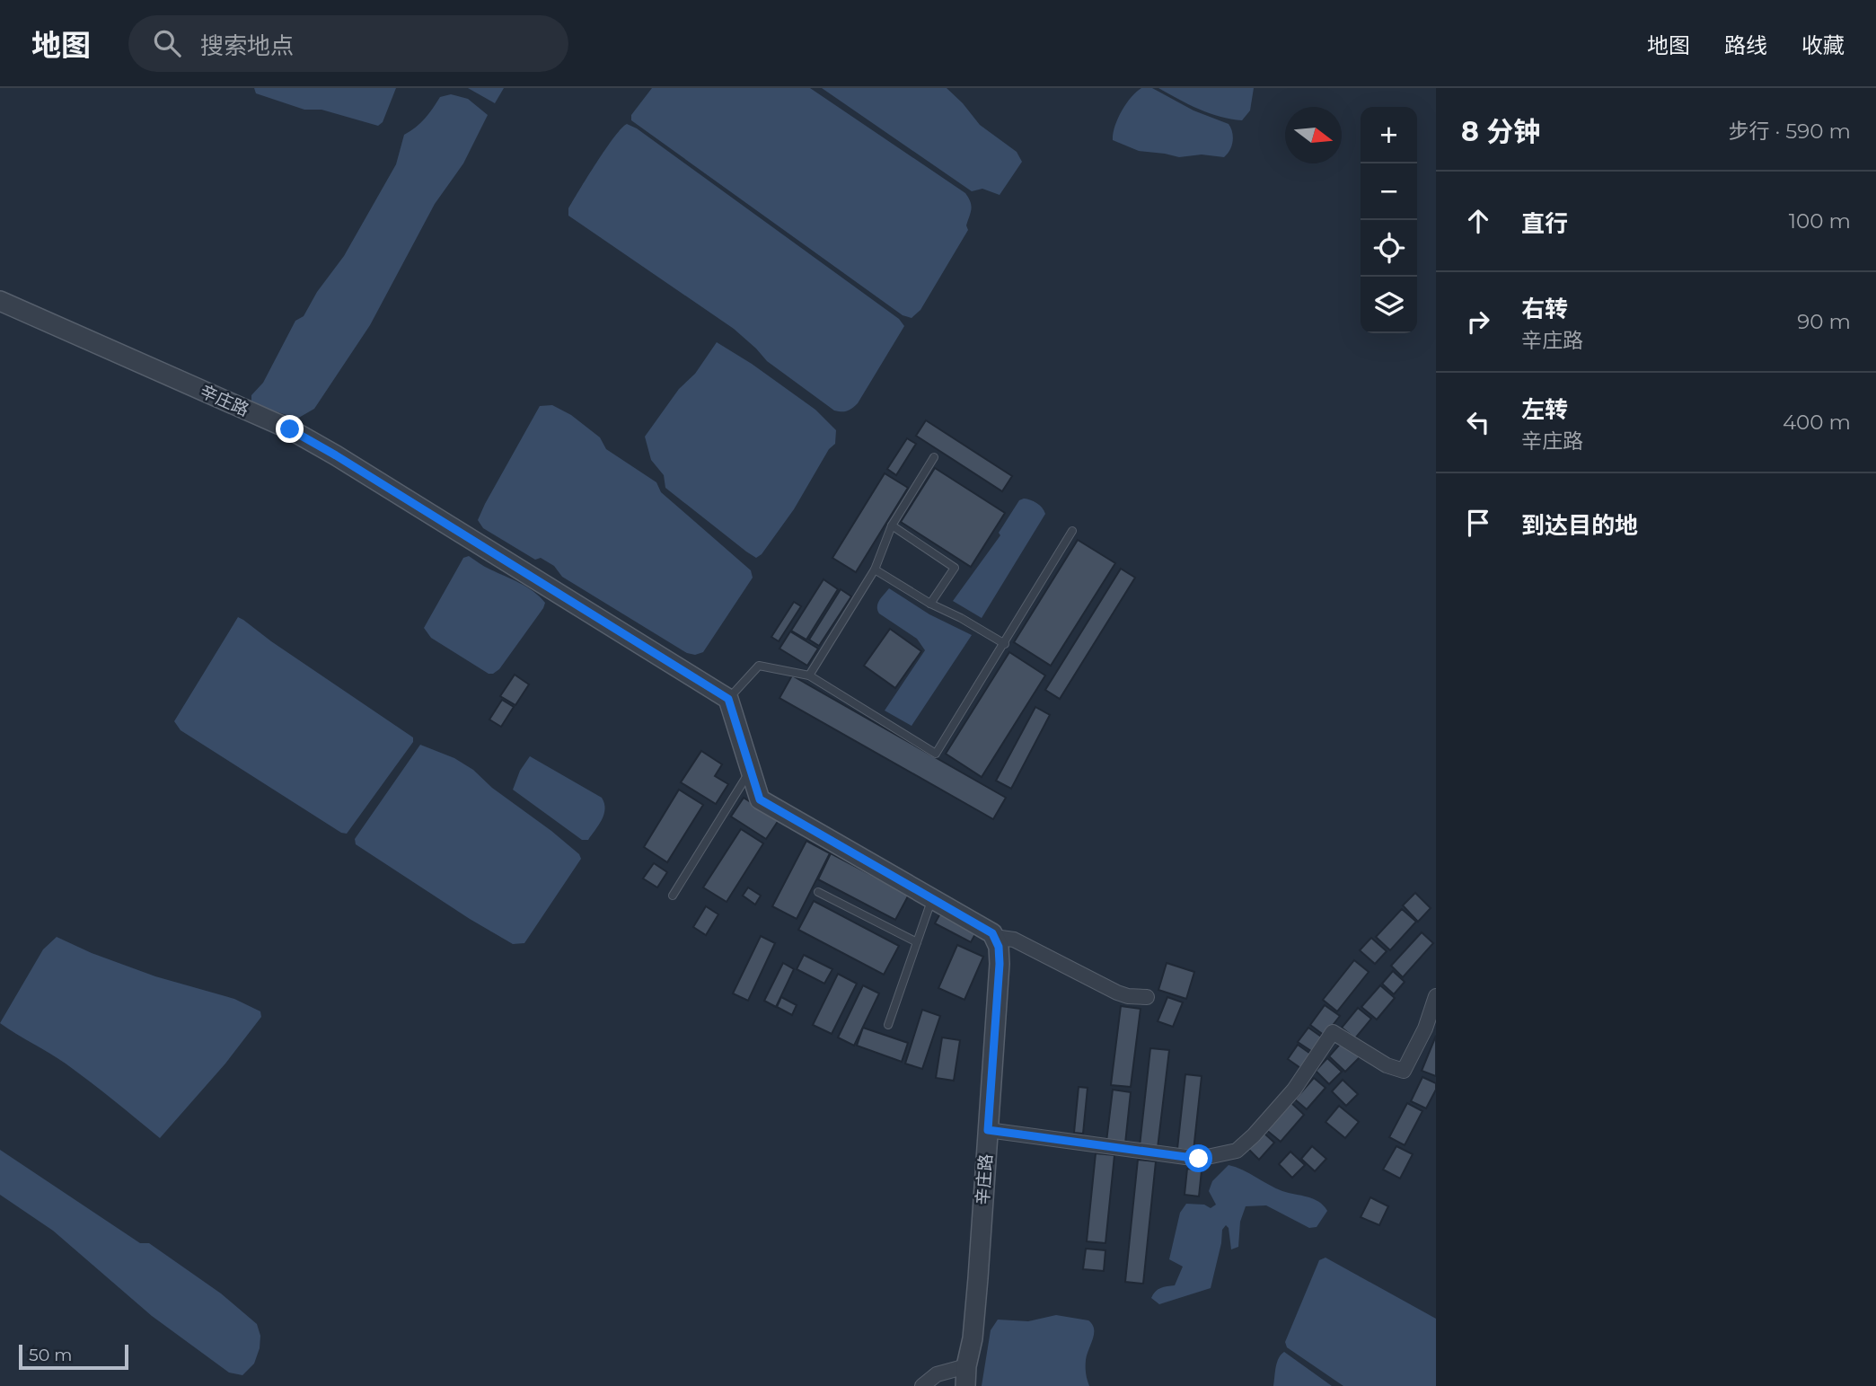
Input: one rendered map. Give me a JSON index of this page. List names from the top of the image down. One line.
{"streets":{"street":["辛庄路"]},"scale_bar":"50 m","north":"right","page":{"header":"地图","search":"搜索地点","nav":["地图","路线","收藏"],"heading":["8 分钟","步行 · 590 m"],"map_buttons":["+","−"],"list":[["直行","100 m"],["右转","辛庄路","90 m"],["左转","辛庄路","400 m"],"到达目的地"],"scale":"50 m"}}
